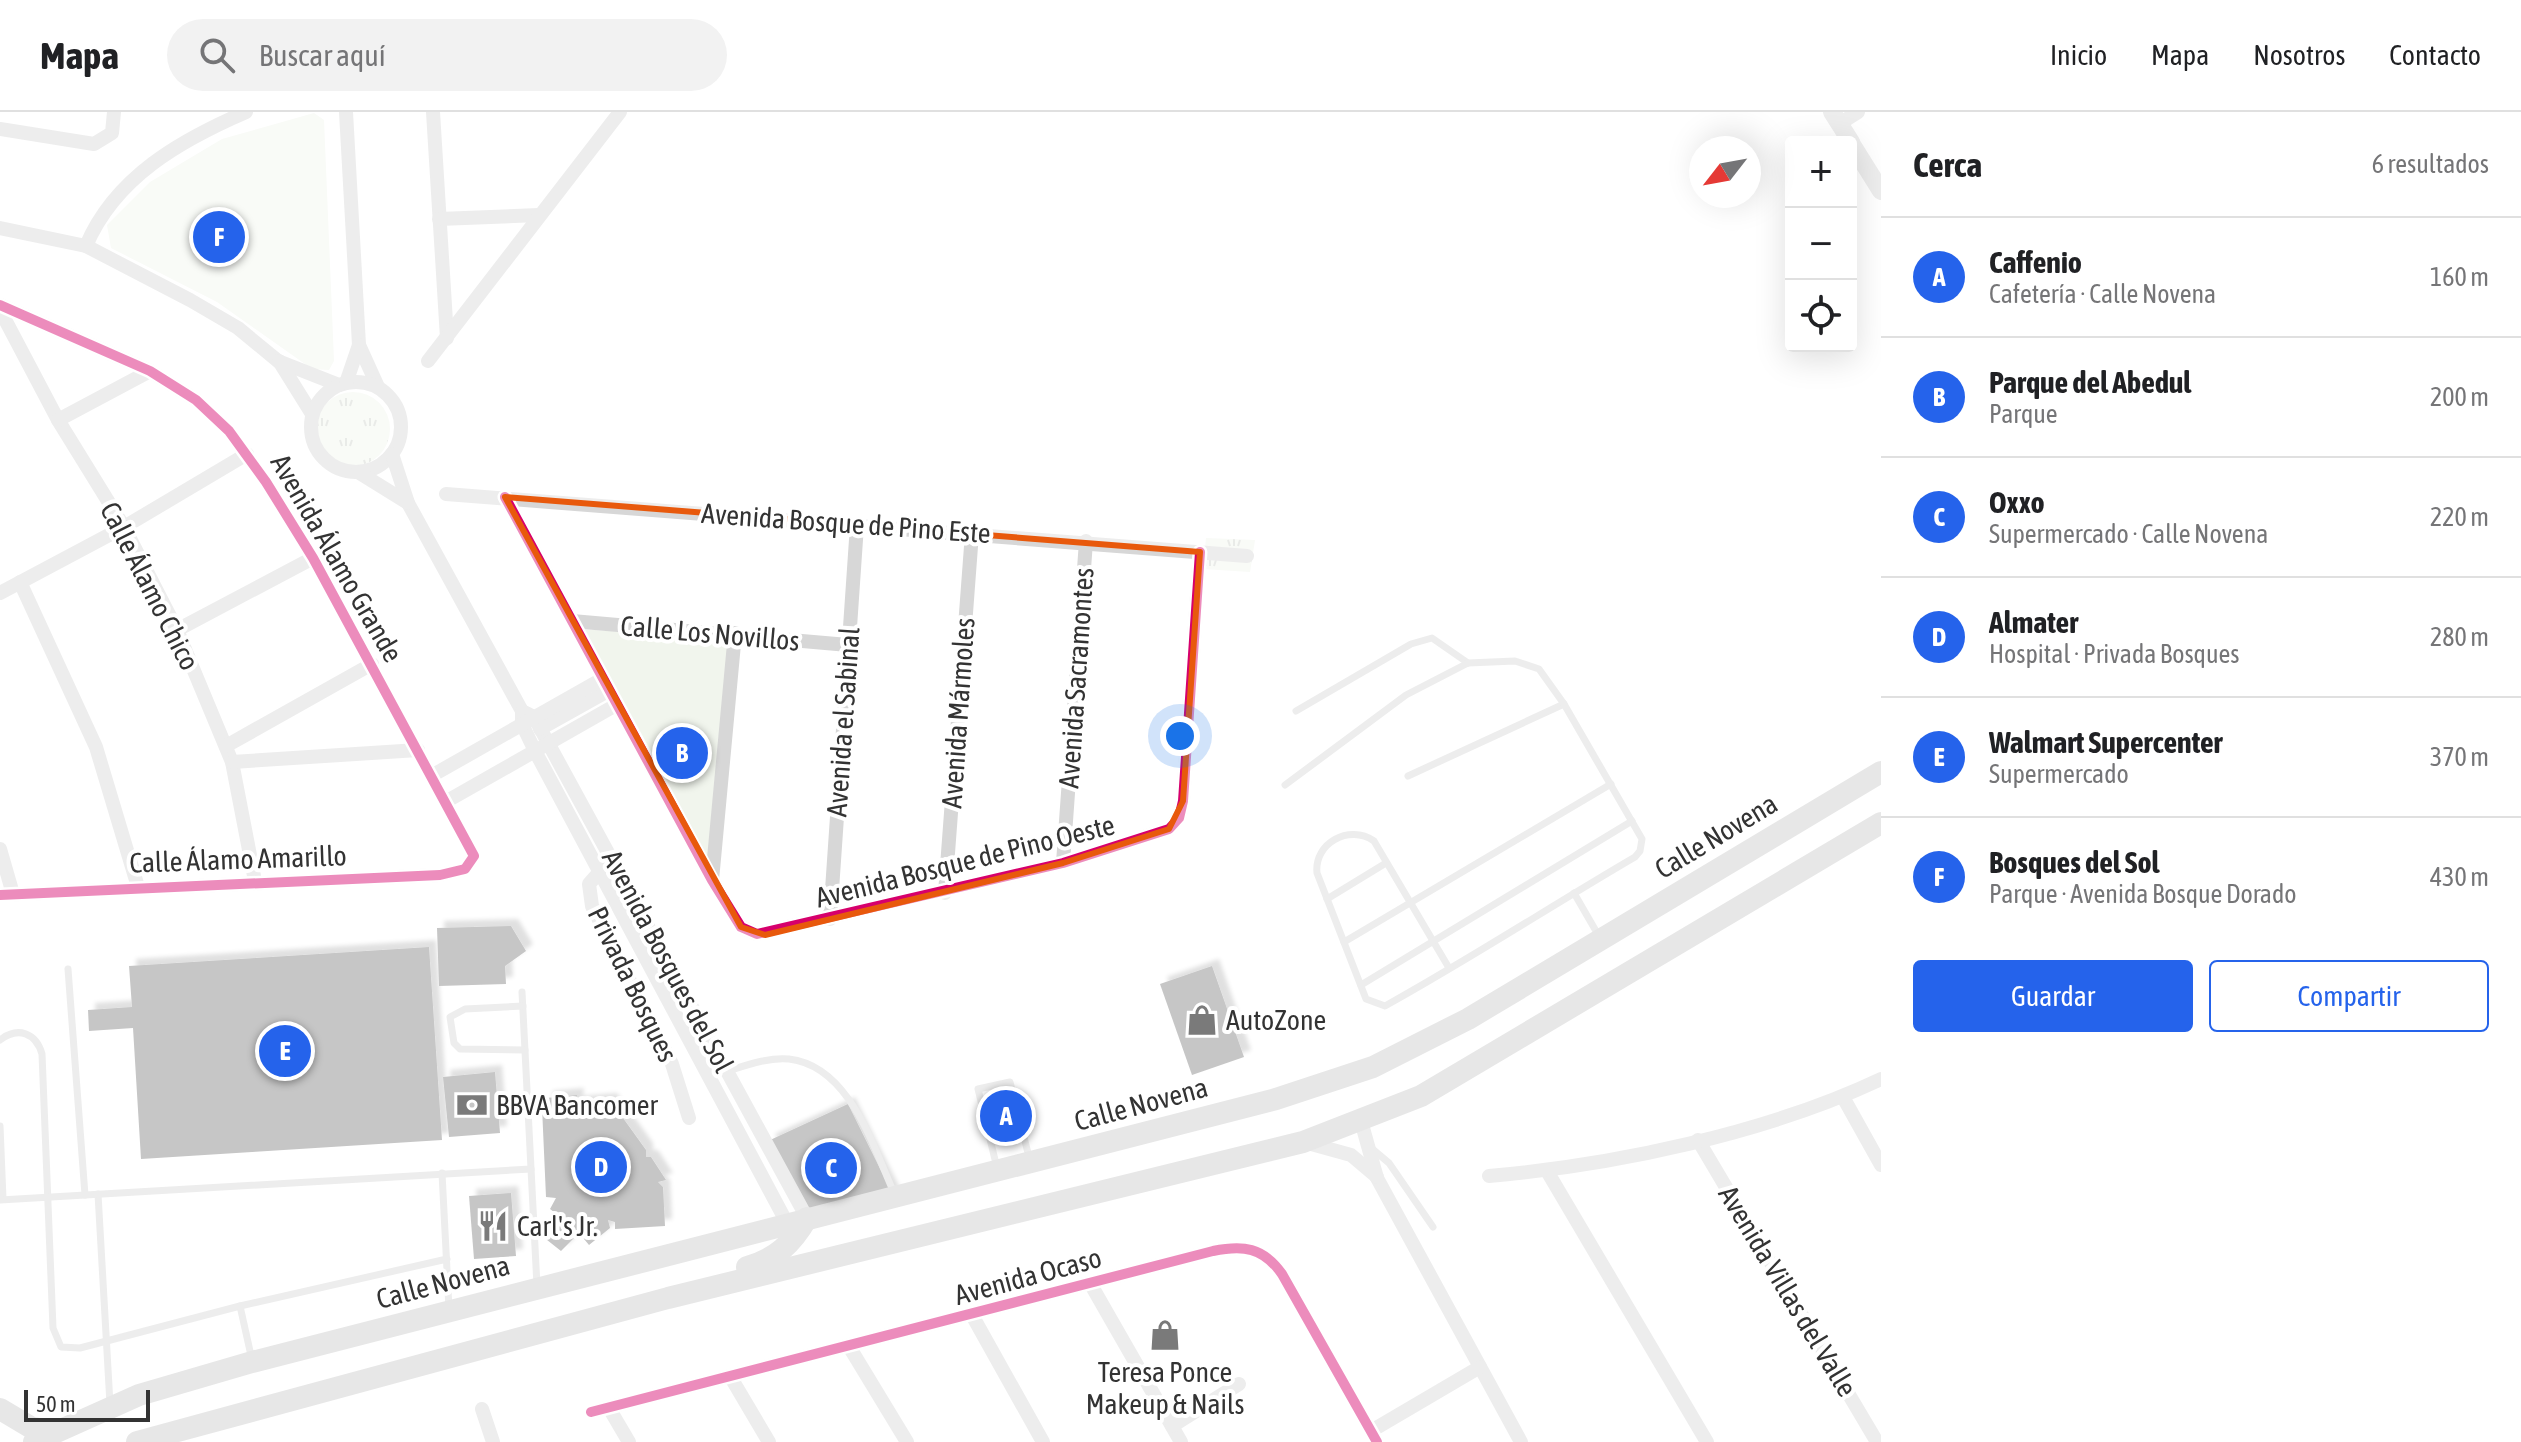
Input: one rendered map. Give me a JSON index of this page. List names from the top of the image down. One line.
{"streets":{"main road":["Calle Novena"],"street":["Avenida Bosque de Pino Este","Avenida Álamo Grande","Calle Álamo Chico","Calle Los Novillos","Avenida Sacramontes","Avenida Mármoles","Avenida el Sabinal","Calle Álamo Amarillo","Avenida Bosque de Pino Oeste","Avenida Bosques del Sol","Privada Bosques","Avenida Ocaso","Avenida Villas del Valle"]},"crossings":[["Avenida Bosque de Pino Este","Avenida Sacramontes"],["Avenida Bosque de Pino Este","Avenida Mármoles"],["Avenida Bosque de Pino Este","Avenida el Sabinal"],["Avenida Bosque de Pino Este","Avenida Bosque de Pino Oeste"],["Avenida Álamo Grande","Calle Álamo Chico"],["Avenida Álamo Grande","Calle Álamo Amarillo"],["Calle Álamo Chico","Calle Álamo Amarillo"],["Calle Los Novillos","Avenida el Sabinal"],["Avenida Sacramontes","Avenida Bosque de Pino Oeste"],["Avenida Mármoles","Avenida Bosque de Pino Oeste"],["Avenida el Sabinal","Avenida Bosque de Pino Oeste"],["Calle Novena","Avenida Bosques del Sol"],["Avenida Bosques del Sol","Privada Bosques"]],"places":{"shop":["AutoZone","Teresa Ponce Makeup & Nails"],"bank":["BBVA Bancomer"],"restaurant":["Carl's Jr."]},"scale_bar":"50 m","north":"bottom left","page":{"header":"Mapa","search":"Buscar aquí","nav":["Inicio","Mapa","Nosotros","Contacto"],"heading":["Cerca","6 resultados"],"map_buttons":["+","−"],"pins":["F","B","E","A","D","C"],"list":[{"mark":"A","name":"Caffenio","note":"Cafetería · Calle Novena","value":"160 m"},{"mark":"B","name":"Parque del Abedul","note":"Parque","value":"200 m"},{"mark":"C","name":"Oxxo","note":"Supermercado · Calle Novena","value":"220 m"},{"mark":"D","name":"Almater","note":"Hospital · Privada Bosques","value":"280 m"},{"mark":"E","name":"Walmart Supercenter","note":"Supermercado","value":"370 m"},{"mark":"F","name":"Bosques del Sol","note":"Parque · Avenida Bosque Dorado","value":"430 m"}],"buttons":["Guardar","Compartir"],"scale":"50 m"}}
